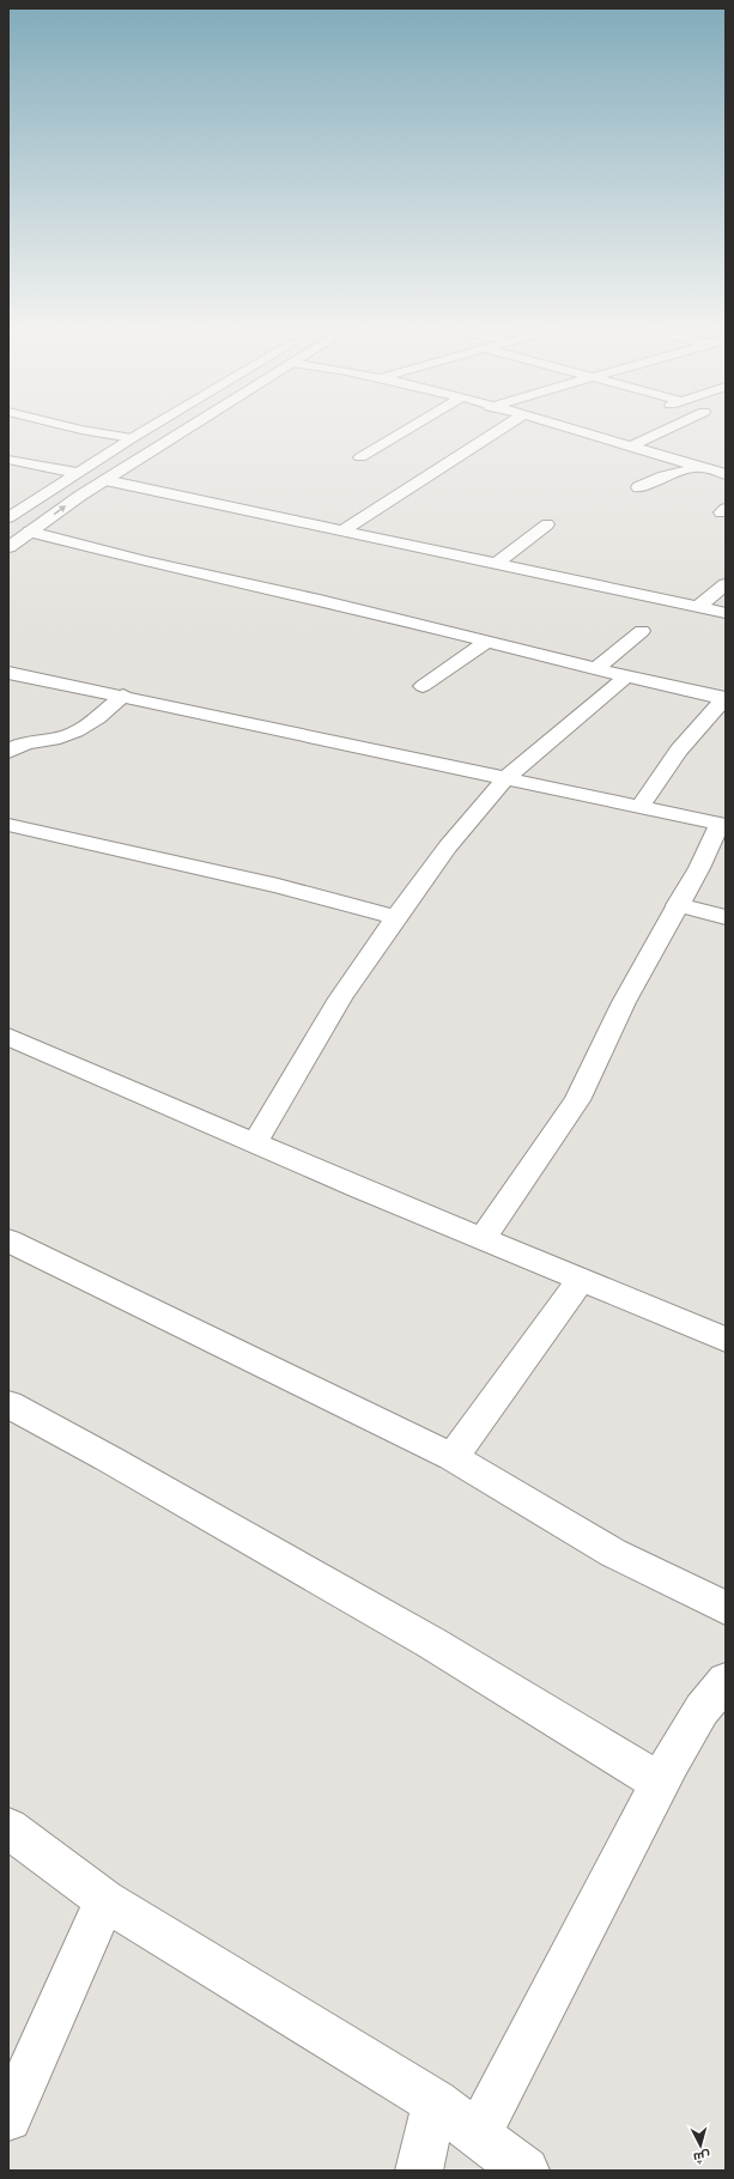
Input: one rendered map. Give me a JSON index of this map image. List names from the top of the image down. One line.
{"north":"bottom"}
